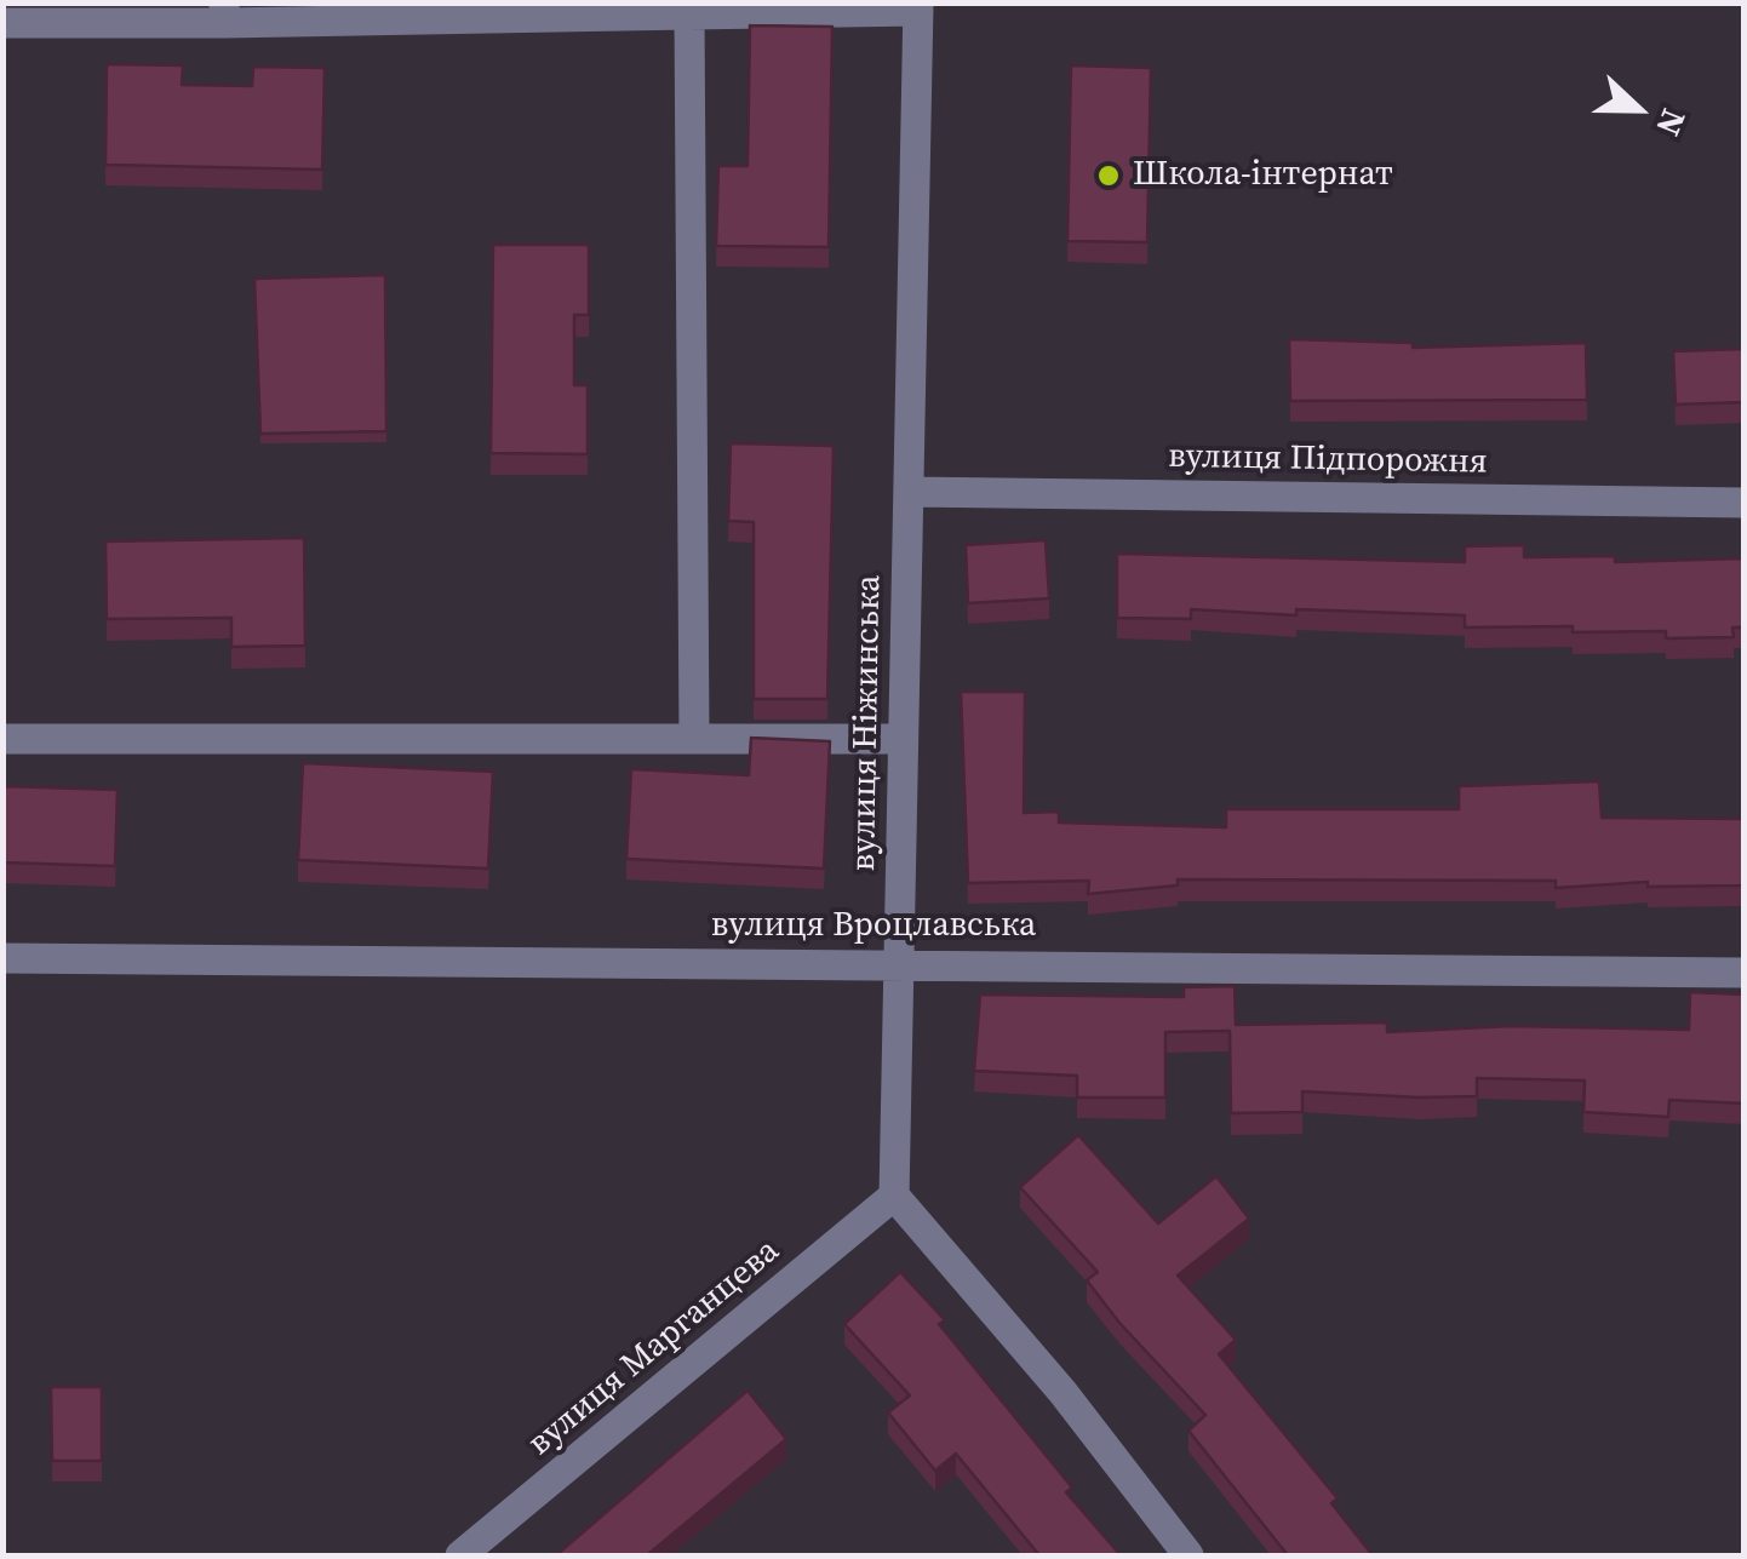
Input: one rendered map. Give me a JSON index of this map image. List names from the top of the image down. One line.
{"streets":{"street":["вулиця Підпорожня","вулиця Ніжинська","вулиця Вроцлавська","вулиця Марганцева"]},"crossings":[["вулиця Підпорожня","вулиця Ніжинська"],["вулиця Ніжинська","вулиця Вроцлавська"],["вулиця Ніжинська","вулиця Марганцева"]],"places":["Школа-інтернат"],"north":"right"}
